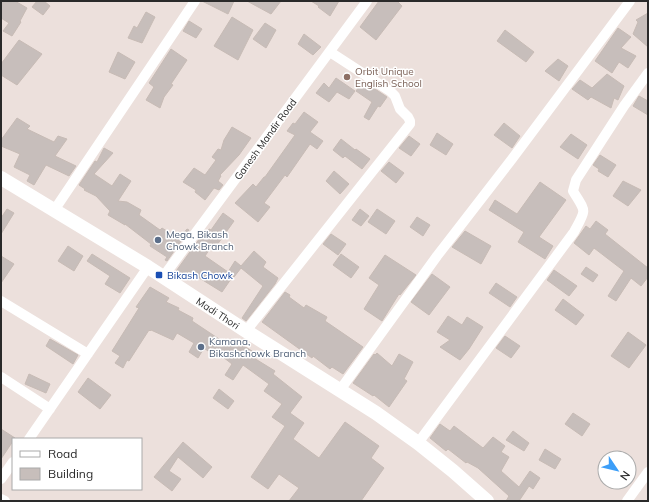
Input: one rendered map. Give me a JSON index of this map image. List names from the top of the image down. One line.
{"streets":{"main road":["Madi Thori"],"street":["Ganesh Mandir Road"]},"crossings":[["Ganesh Mandir Road","Madi Thori"]],"places":{"other":["Orbit Unique English School","Mega, Bikash Chowk Branch","Kamana, Bikashchowk Branch"],"transit":["Bikash Chowk"]},"legend":["Road","Building"],"north":"bottom right"}
